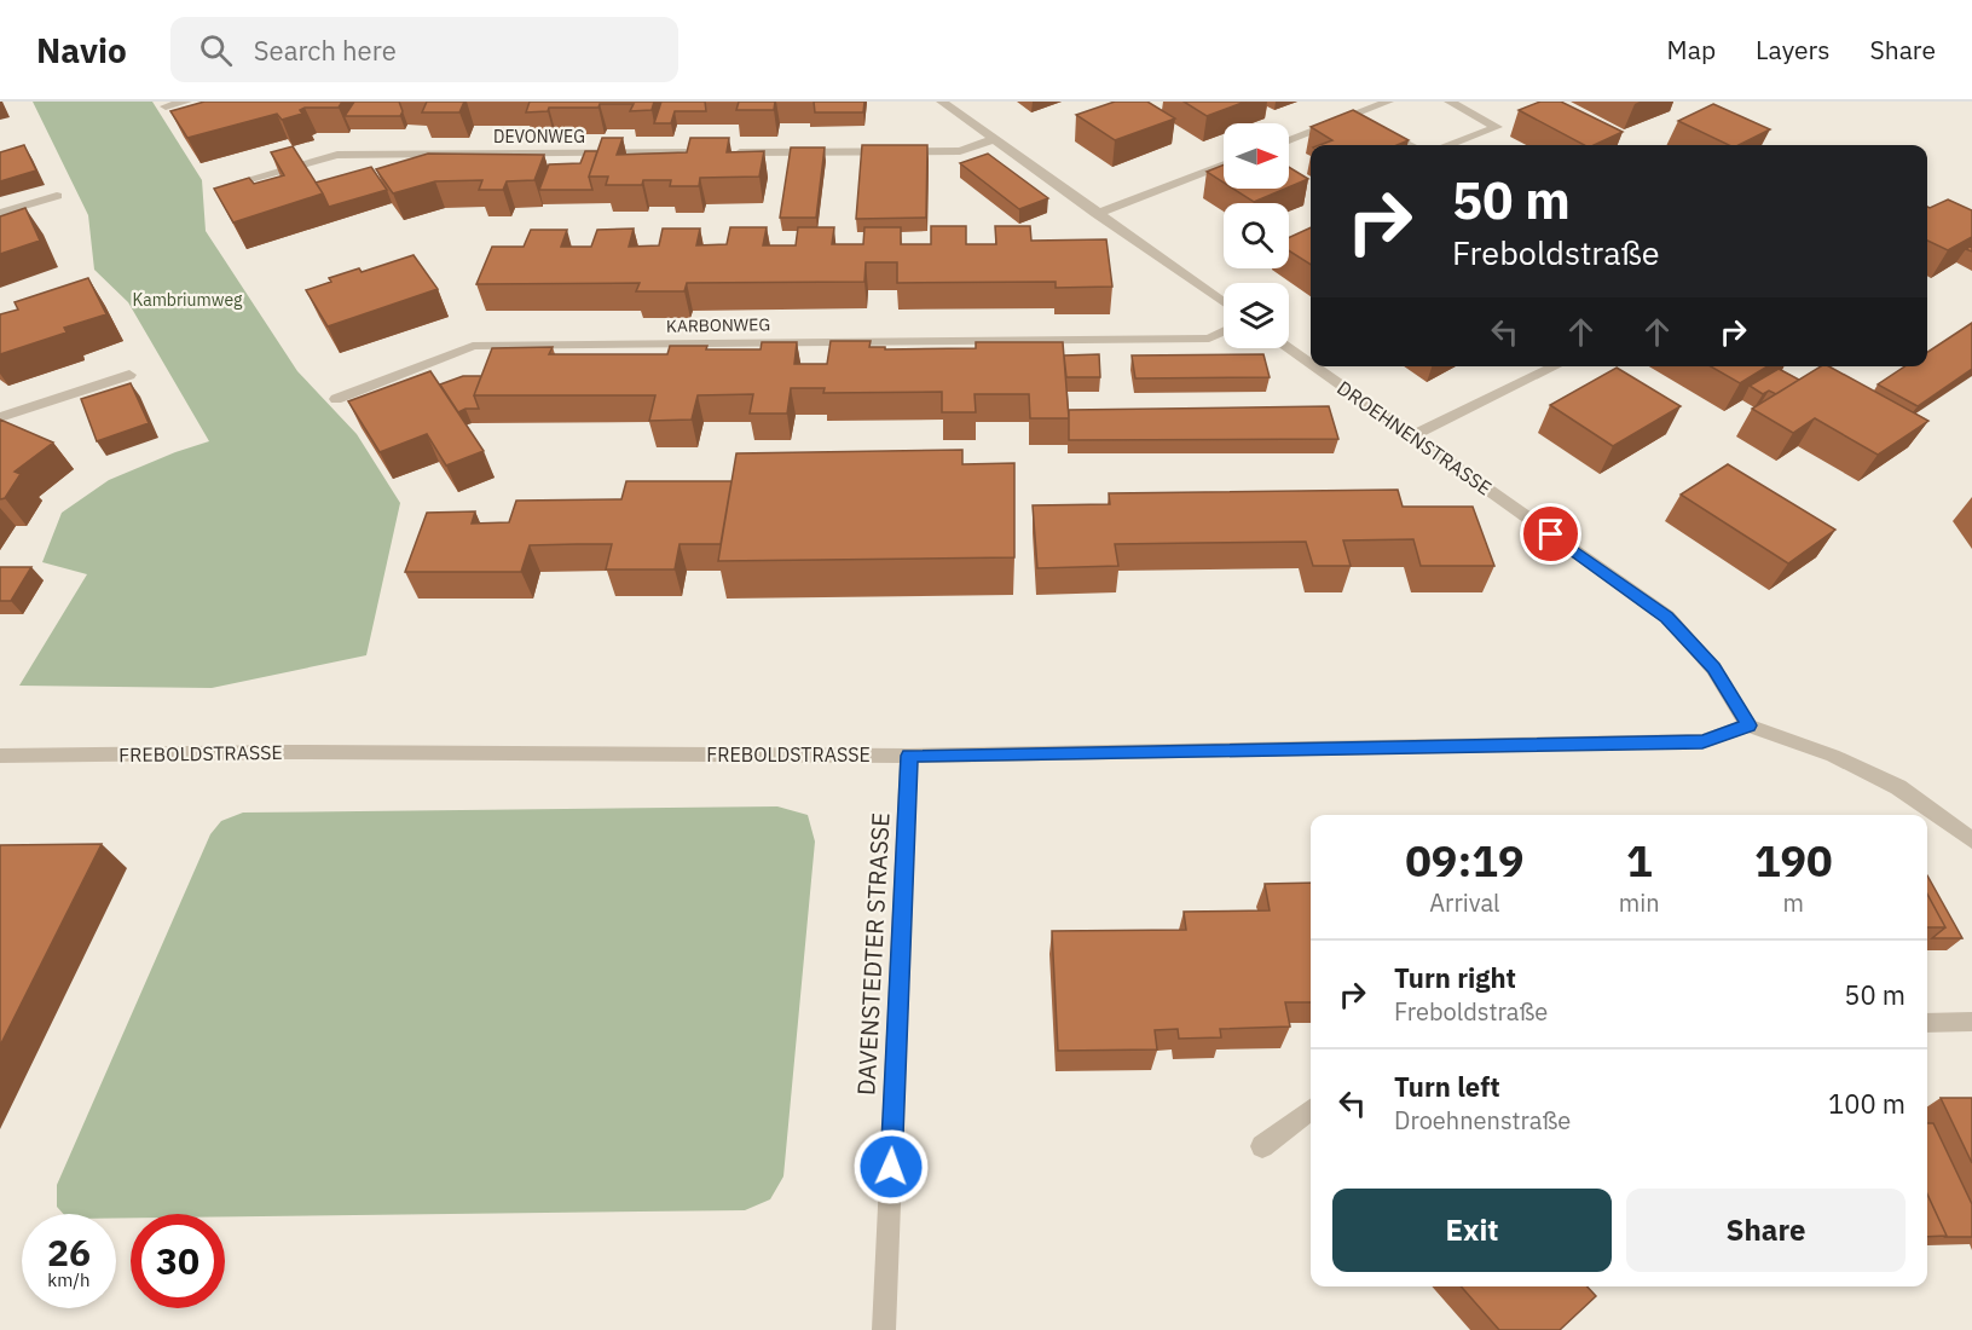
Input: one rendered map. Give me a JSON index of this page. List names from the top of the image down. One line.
{"streets":{"street":["DEVONWEG","KARBONWEG","DROEHNENSTRASSE","FREBOLDSTRASSE","DAVENSTEDTER STRASSE"]},"crossings":[["DROEHNENSTRASSE","FREBOLDSTRASSE"],["FREBOLDSTRASSE","DAVENSTEDTER STRASSE"]],"parks":["Kambriumweg"],"north":"right","page":{"header":"Navio","search":"Search here","nav":["Map","Layers","Share"],"turn":["50 m","Freboldstraße"],"eta":["09:19","Arrival","1","min","190","m"],"list":[{"name":"Turn right","note":"Freboldstraße","value":"50 m"},{"name":"Turn left","note":"Droehnenstraße","value":"100 m"}],"buttons":["Exit","Share"],"speed":"26 km/h","limit":"30"}}
